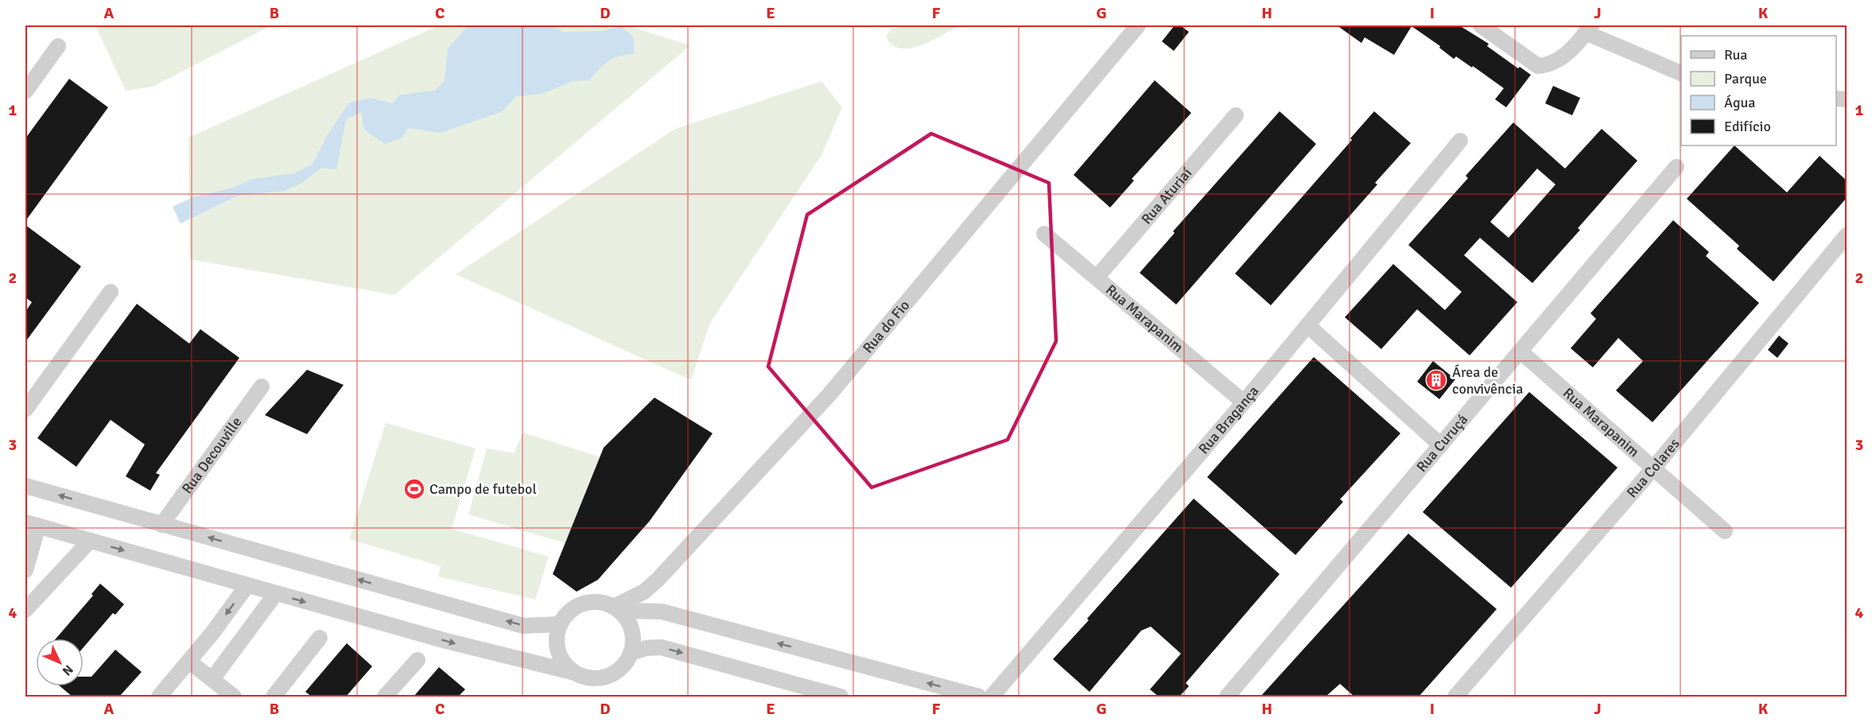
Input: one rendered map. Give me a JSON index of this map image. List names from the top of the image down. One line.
{"streets":{"street":["Rua Aturiaí","Rua Marapanim","Rua do Fio","Rua Bragança","Rua Curuçá","Rua Decouville","Rua Colares"]},"crossings":[["Rua Aturiaí","Rua Marapanim"],["Rua Marapanim","Rua Bragança"],["Rua Marapanim","Rua Curuçá"],["Rua Marapanim","Rua Colares"]],"places":{"building":["Área de convivência"],"sports":["Campo de futebol"]},"legend":["Rua","Parque","Água","Edifício"],"north":"bottom right","grid":{"columns":["A","B","C","D","E","F","G","H","I","J","K"],"rows":["1","2","3","4"]}}
